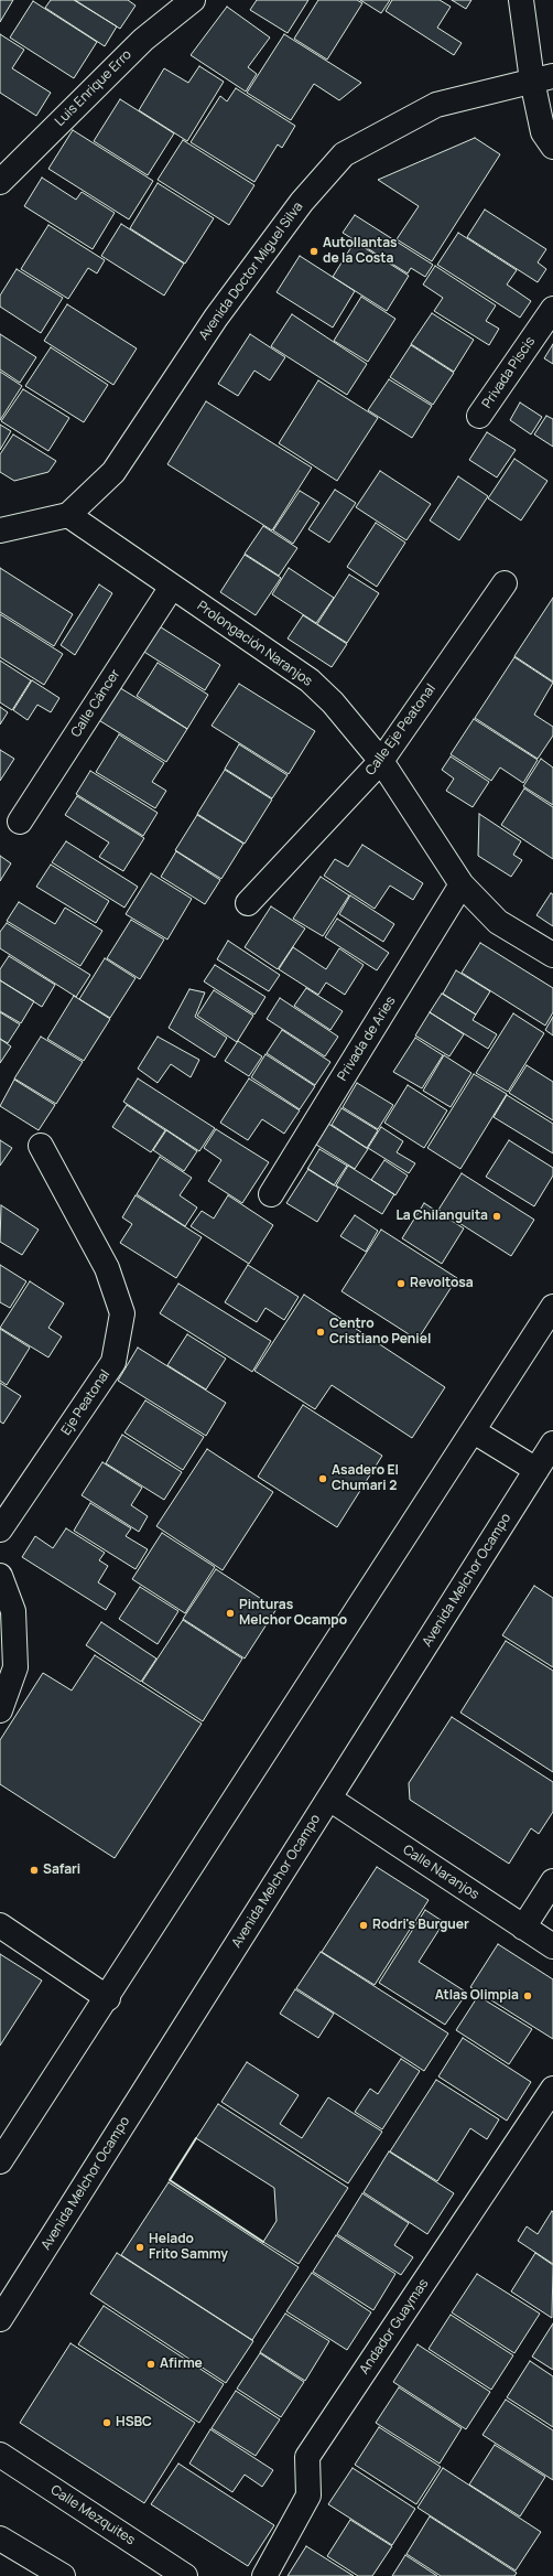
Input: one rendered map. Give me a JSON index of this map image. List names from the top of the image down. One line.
{"streets":{"street":["Luis Enrique Erro","Avenida Doctor Miguel Silva","Privada Piscis","Prolongación Naranjos","Calle Cáncer","Calle Eje Peatonal","Privada de Aries","Eje Peatonal","Avenida Melchor Ocampo","Calle Naranjos","Andador Guaymas","Calle Mezquites"]},"crossings":[["Avenida Doctor Miguel Silva","Prolongación Naranjos"],["Prolongación Naranjos","Calle Cáncer"],["Prolongación Naranjos","Calle Eje Peatonal"],["Prolongación Naranjos","Privada de Aries"],["Avenida Melchor Ocampo","Calle Naranjos"]],"places":["Autollantas de la Costa","La Chilanguita","Revoltosa","Centro Cristiano Peniel","Asadero El Chumari 2","Pinturas Melchor Ocampo","Safari","Rodri's Burguer","Atlas Olimpia","Helado Frito Sammy","Afirme","HSBC"]}
